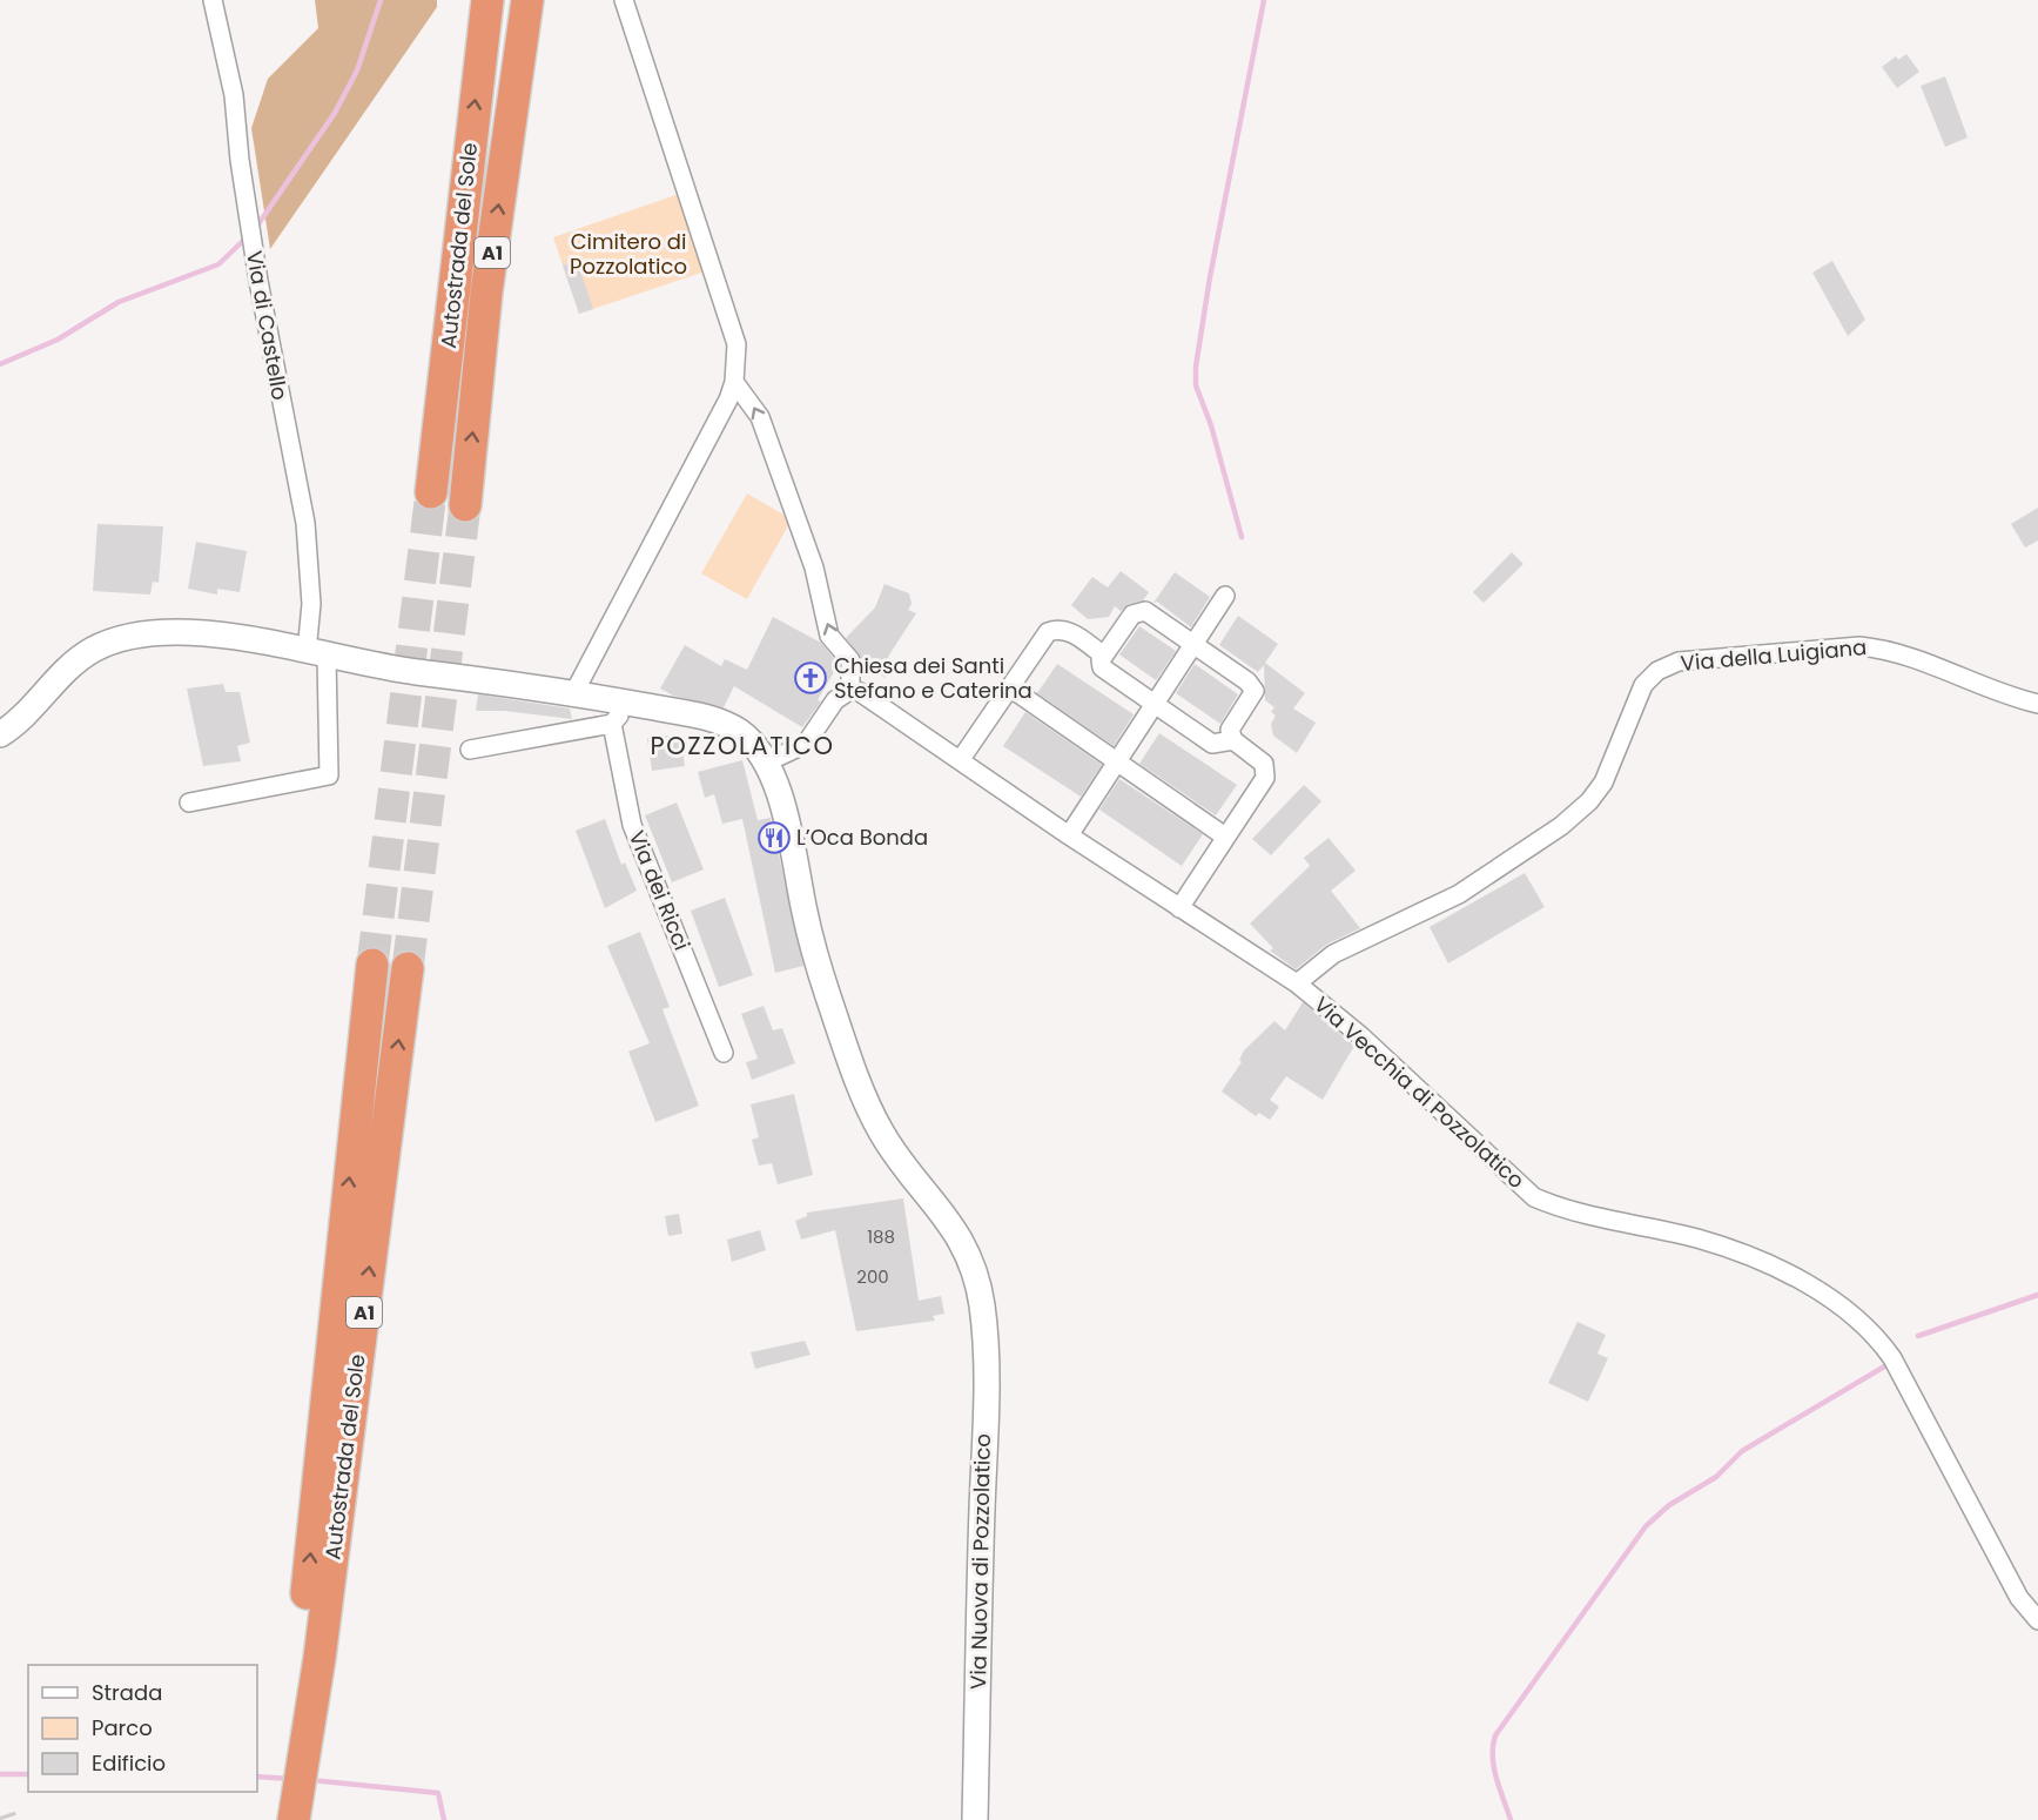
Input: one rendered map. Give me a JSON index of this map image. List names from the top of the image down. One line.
{"streets":{"highway":["Autostrada del Sole","A1"],"main road":["Via Nuova di Pozzolatico"],"street":["Via di Castello","Via della Luigiana","Via dei Ricci","Via Vecchia di Pozzolatico"]},"crossings":[["Via di Castello","Via Nuova di Pozzolatico"],["Via della Luigiana","Via Vecchia di Pozzolatico"],["Via dei Ricci","Via Nuova di Pozzolatico"]],"one_way":["Autostrada del Sole"],"districts":["POZZOLATICO"],"parks":["Cimitero di Pozzolatico"],"places":{"church":["Chiesa dei Santi Stefano e Caterina"],"restaurant":["L’Oca Bonda"]},"house_numbers":["188","200"],"legend":["Strada","Parco","Edificio"]}
